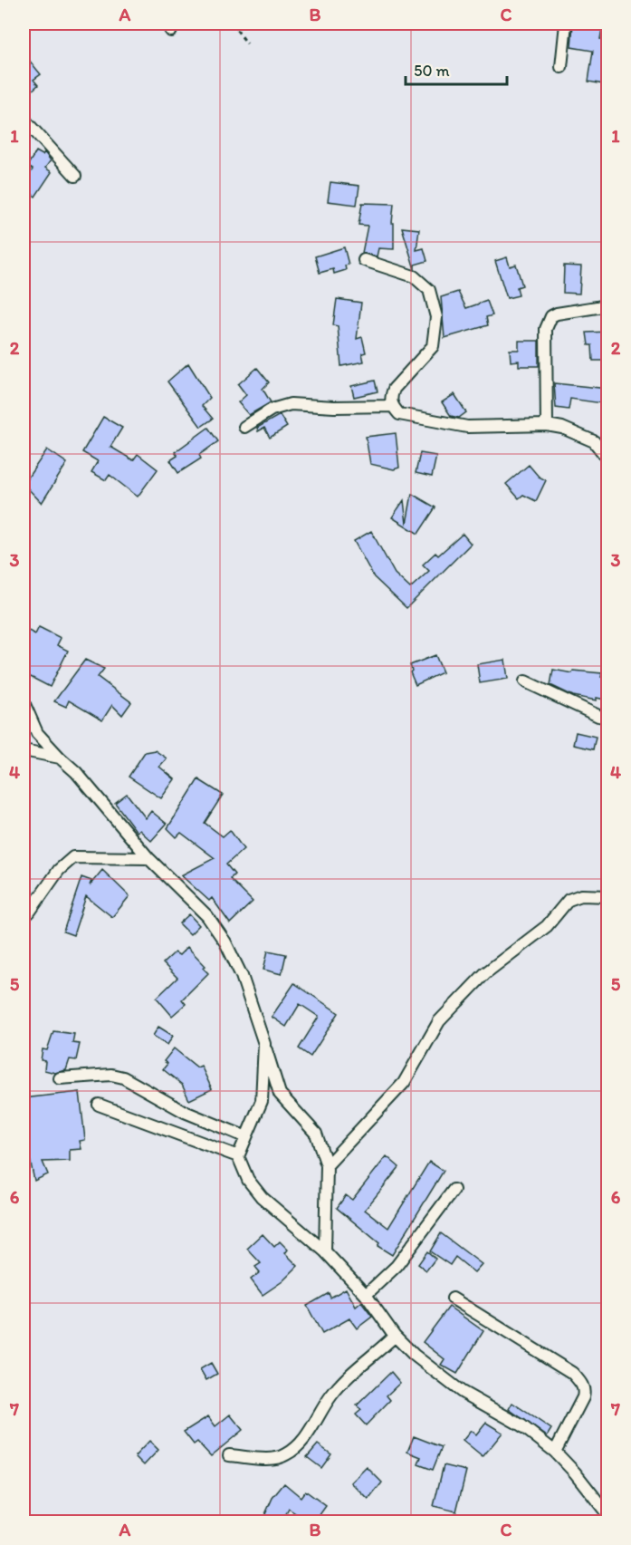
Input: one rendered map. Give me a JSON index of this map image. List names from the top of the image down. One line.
{"scale_bar":"50 m","grid":{"columns":["A","B","C"],"rows":["1","2","3","4","5","6","7"]}}
